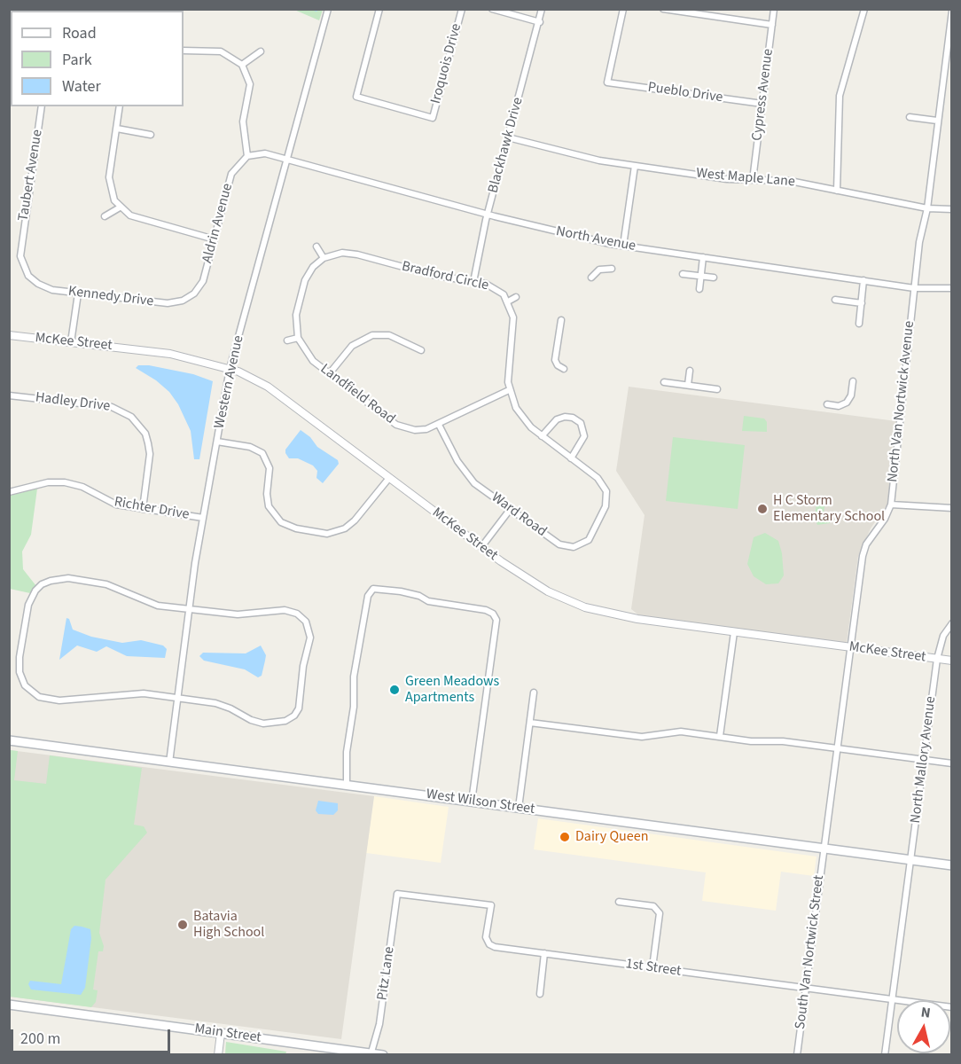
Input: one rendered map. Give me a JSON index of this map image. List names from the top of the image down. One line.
{"streets":{"main road":["West Wilson Street","Main Street"],"street":["Iroquois Drive","Pueblo Drive","Cypress Avenue","Blackhawk Drive","Taubert Avenue","West Maple Lane","Aldrin Avenue","North Avenue","Bradford Circle","Kennedy Drive","McKee Street","Western Avenue","Landfield Road","North Van Nortwick Avenue","Hadley Drive","Richter Drive","Ward Road","North Mallory Avenue","South Van Nortwick Street","1st Street","Pitz Lane"]},"crossings":[["Pueblo Drive","Cypress Avenue"],["Cypress Avenue","West Maple Lane"],["Blackhawk Drive","West Maple Lane"],["Blackhawk Drive","North Avenue"],["Blackhawk Drive","Bradford Circle"],["Taubert Avenue","Kennedy Drive"],["West Maple Lane","North Van Nortwick Avenue"],["Aldrin Avenue","North Avenue"],["Aldrin Avenue","Kennedy Drive"],["North Avenue","Western Avenue"],["North Avenue","North Van Nortwick Avenue"],["McKee Street","Western Avenue"],["McKee Street","North Van Nortwick Avenue"],["McKee Street","North Mallory Avenue"],["Western Avenue","Richter Drive"],["Western Avenue","West Wilson Street"],["Landfield Road","Ward Road"],["North Van Nortwick Avenue","West Wilson Street"],["North Van Nortwick Avenue","South Van Nortwick Street"],["Hadley Drive","Richter Drive"],["North Mallory Avenue","West Wilson Street"],["North Mallory Avenue","1st Street"],["West Wilson Street","South Van Nortwick Street"],["South Van Nortwick Street","1st Street"],["1st Street","Pitz Lane"],["Pitz Lane","Main Street"]],"places":["H C Storm Elementary School","Green Meadows Apartments","Dairy Queen","Batavia High School"],"legend":["Road","Park","Water"],"scale_bar":"200 m","north":"top"}
